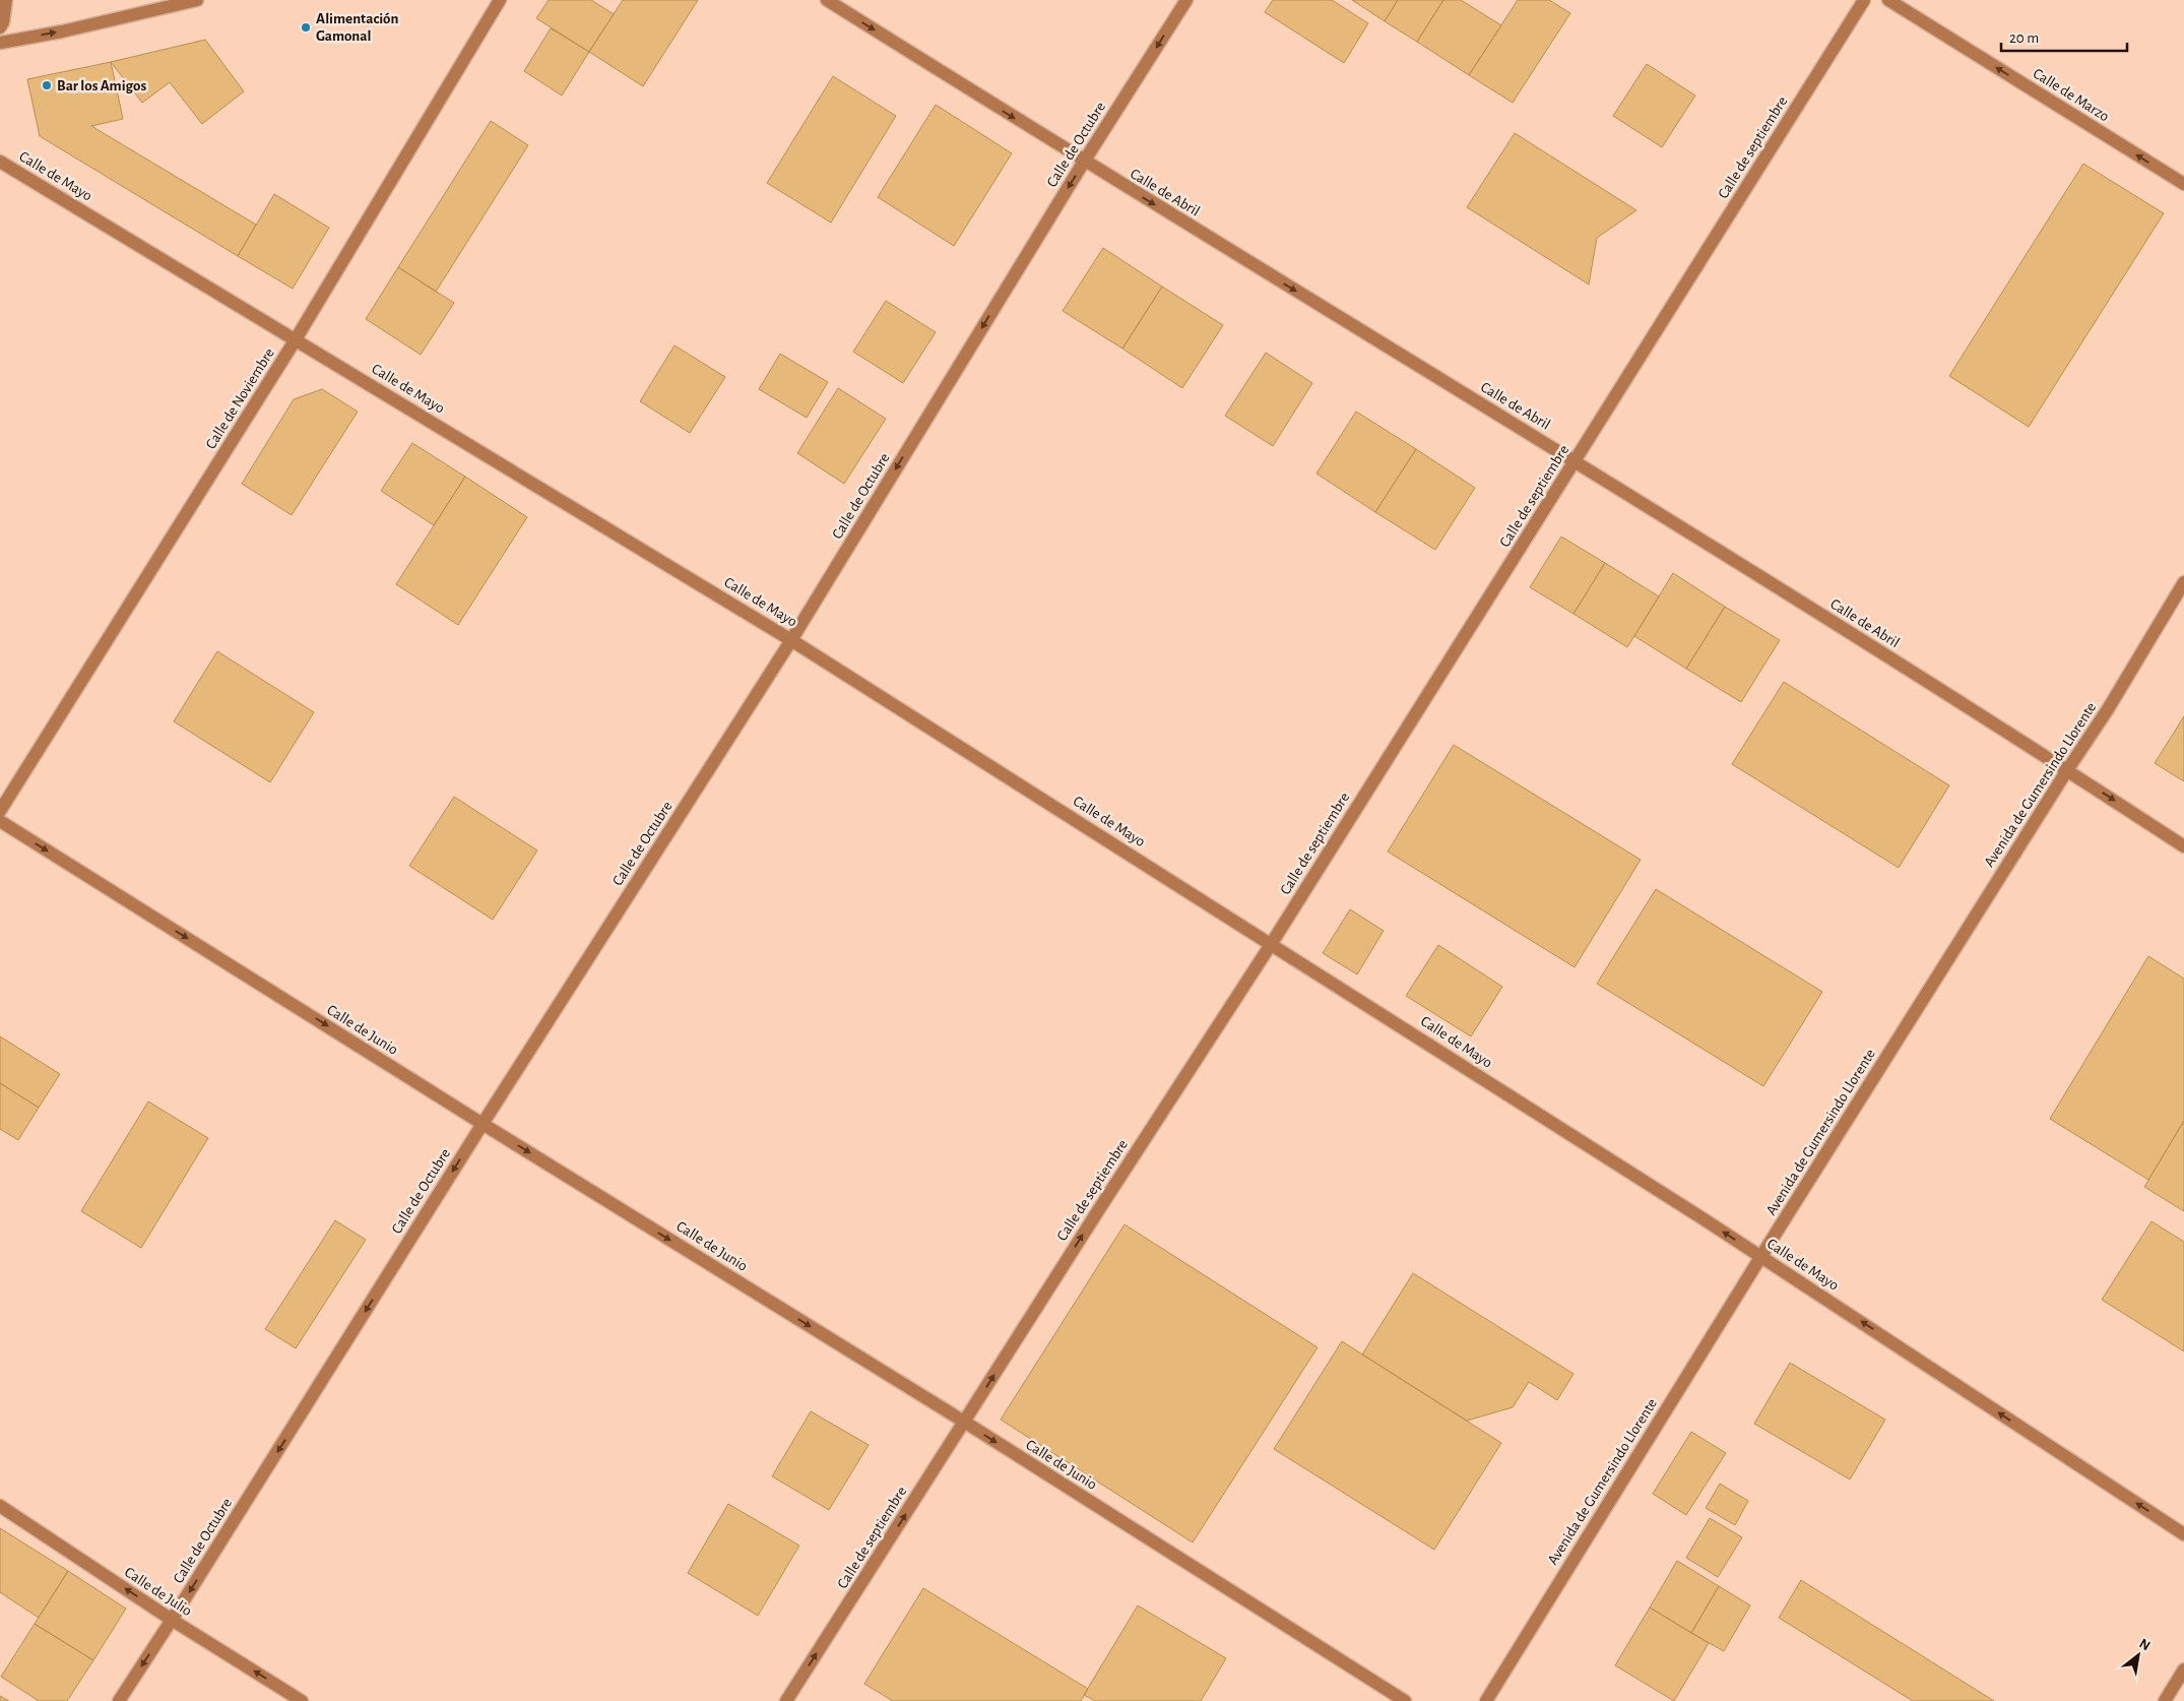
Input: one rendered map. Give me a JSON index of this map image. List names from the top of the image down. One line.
{"streets":{"street":["Calle de Marzo","Calle de Octubre","Calle de septiembre","Calle de Mayo","Calle de Abril","Calle de Noviembre","Avenida de Gumersindo Llorente","Calle de Junio","Calle de Julio"]},"crossings":[["Calle de Octubre","Calle de Mayo"],["Calle de Octubre","Calle de Abril"],["Calle de Octubre","Calle de Junio"],["Calle de Octubre","Calle de Julio"],["Calle de septiembre","Calle de Mayo"],["Calle de septiembre","Calle de Abril"],["Calle de septiembre","Calle de Junio"],["Calle de Mayo","Calle de Noviembre"],["Calle de Mayo","Avenida de Gumersindo Llorente"],["Calle de Abril","Avenida de Gumersindo Llorente"]],"one_way":["Calle de Marzo","Calle de Octubre","Calle de septiembre","Calle de Mayo","Calle de Abril","Calle de Junio","Calle de Julio"],"places":["Alimentación Gamonal","Bar los Amigos"],"scale_bar":"20 m","north":"top right"}
